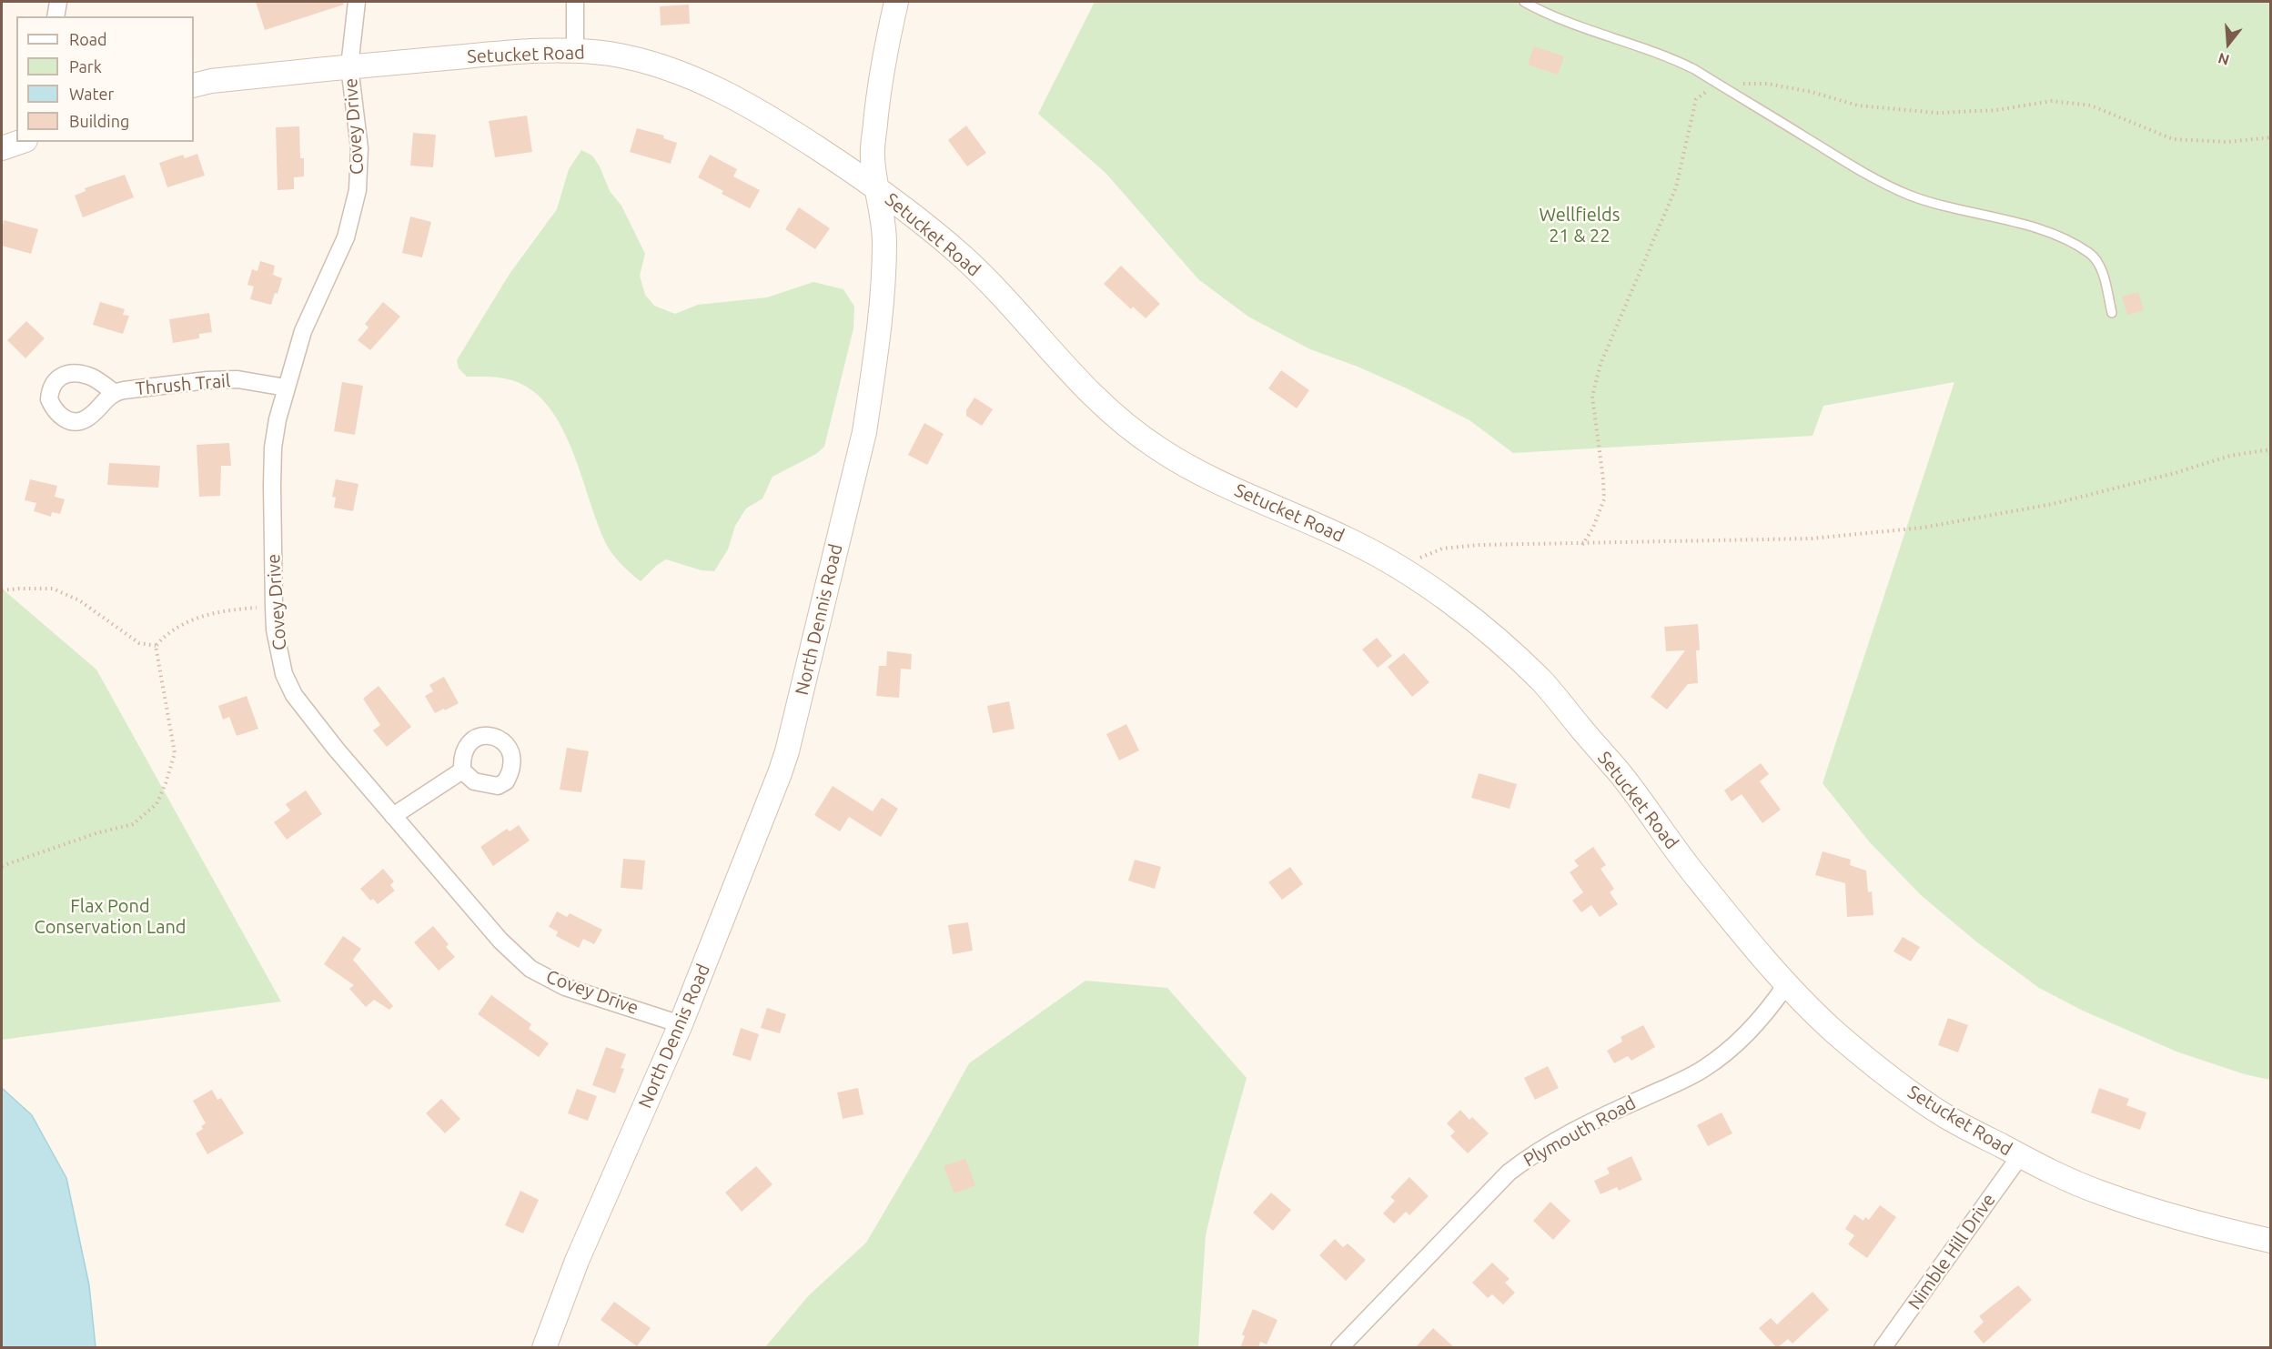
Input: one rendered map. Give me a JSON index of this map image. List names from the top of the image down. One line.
{"streets":{"main road":["Setucket Road","North Dennis Road"],"street":["Covey Drive","Thrush Trail","Plymouth Road","Nimble Hill Drive"]},"crossings":[["Setucket Road","Covey Drive"],["Setucket Road","North Dennis Road"],["Setucket Road","Plymouth Road"],["Setucket Road","Nimble Hill Drive"],["Covey Drive","Thrush Trail"],["Covey Drive","North Dennis Road"]],"parks":["Wellfields 21 & 22","Flax Pond Conservation Land"],"legend":["Road","Park","Water","Building"],"north":"bottom"}
